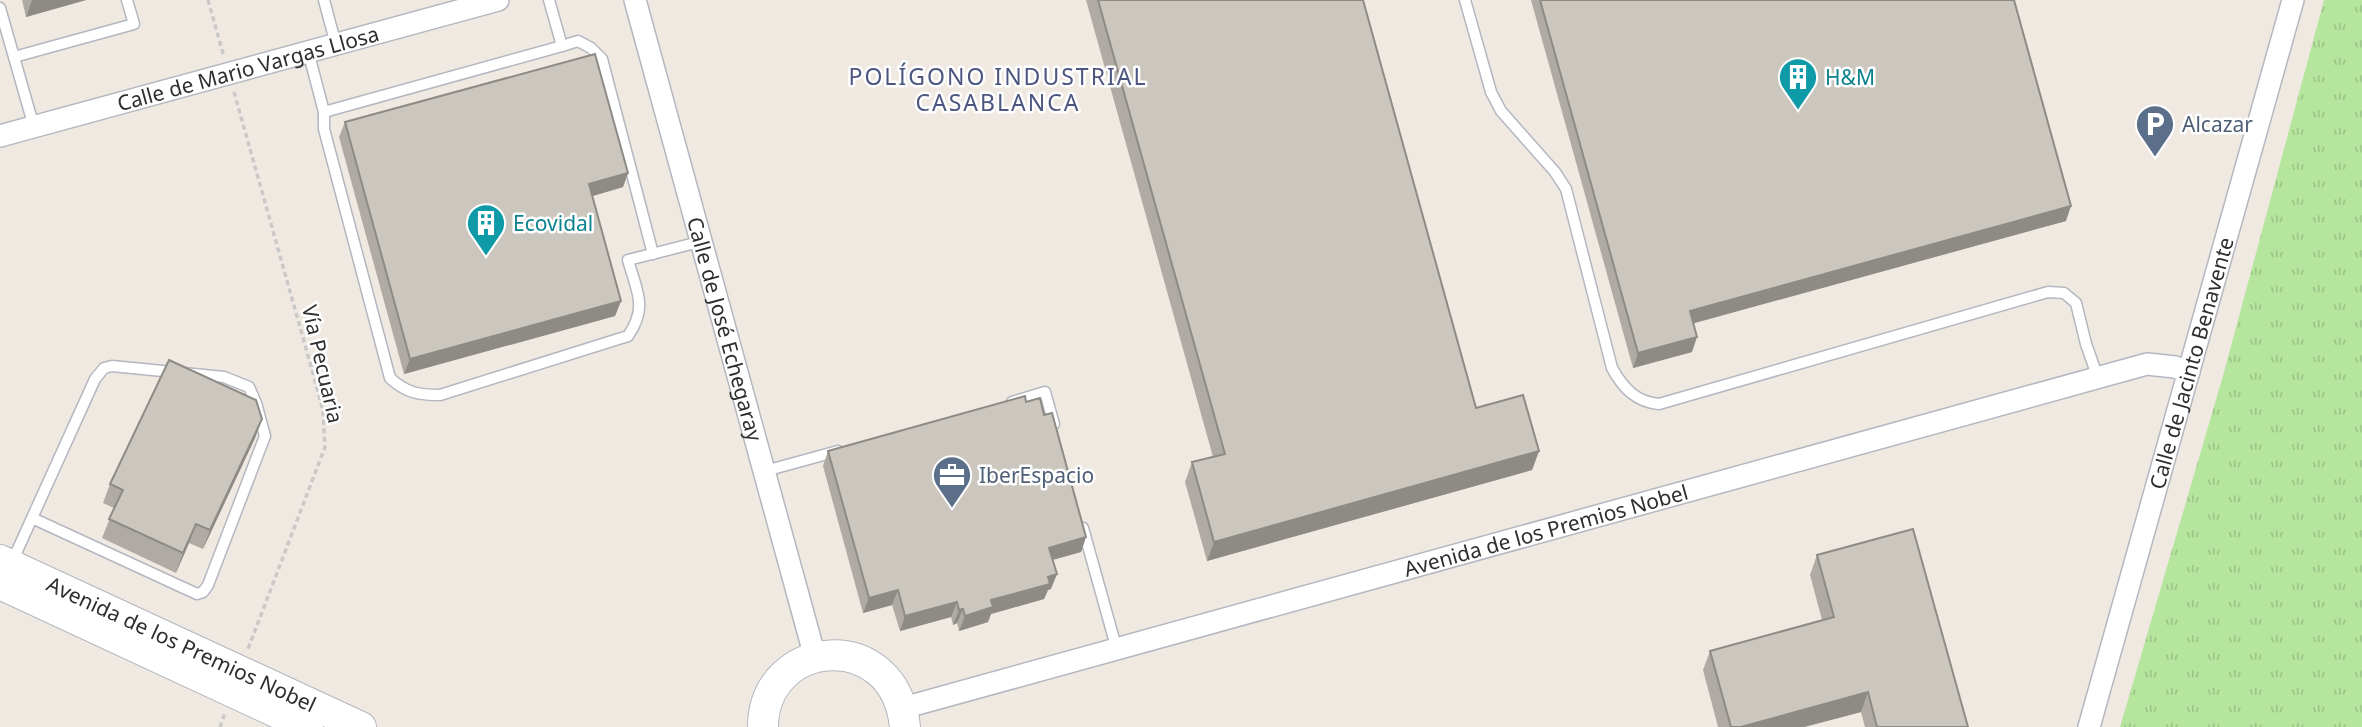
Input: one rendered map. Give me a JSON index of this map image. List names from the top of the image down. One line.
{"streets":{"street":["Calle de Mario Vargas Llosa","Calle de José Echegaray","Calle de Jacinto Benavente","Avenida de los Premios Nobel"],"path":["Vía Pecuaria"]},"crossings":[["Calle de Mario Vargas Llosa","Vía Pecuaria"],["Calle de Jacinto Benavente","Avenida de los Premios Nobel"],["Vía Pecuaria","Avenida de los Premios Nobel"]],"districts":["POLÍGONO INDUSTRIAL CASABLANCA"],"places":{"building":["H&M","Ecovidal"],"parking":["Alcazar"],"office":["IberEspacio"]}}
